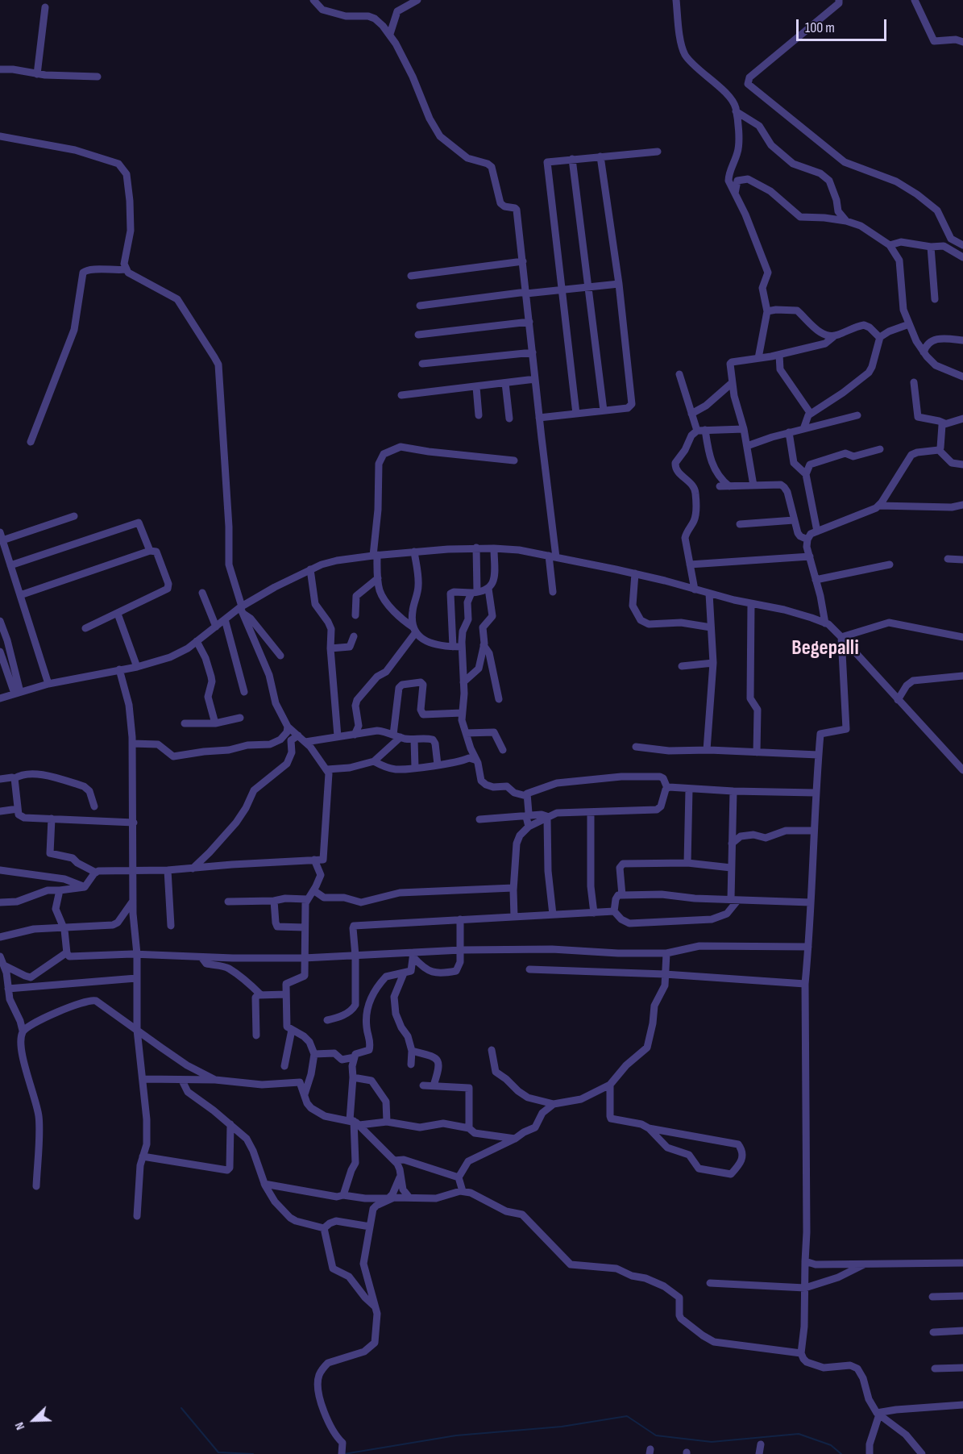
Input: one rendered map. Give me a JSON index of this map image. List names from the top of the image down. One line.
{"districts":["Begepalli"],"scale_bar":"100 m","north":"bottom left"}
